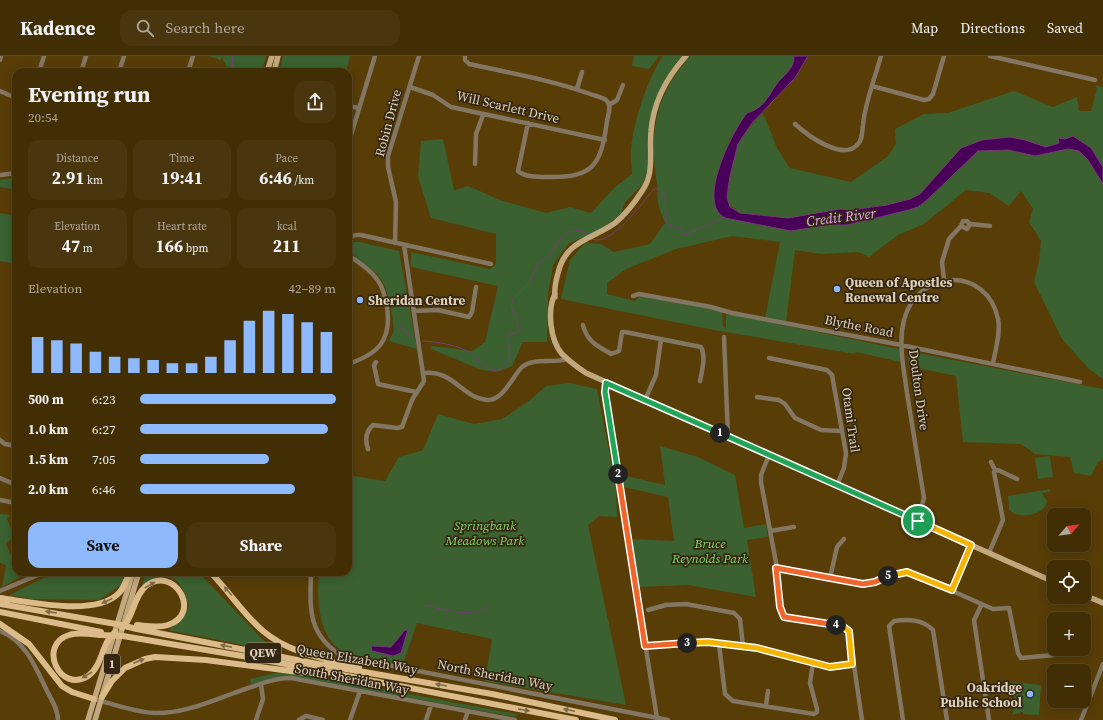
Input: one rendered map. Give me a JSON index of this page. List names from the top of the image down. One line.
{"streets":{"highway":["QEW","Queen Elizabeth Way"],"main road":["1"],"street":["Will Scarlett Drive","Robin Drive","Blythe Road","Doulton Drive","Otami Trail","North Sheridan Way","South Sheridan Way"]},"crossings":[["Will Scarlett Drive","Robin Drive"],["Blythe Road","Doulton Drive"],["Queen Elizabeth Way","1"],["1","South Sheridan Way"]],"water":["Credit River"],"parks":["Springbank Meadows Park","Bruce Reynolds Park"],"places":["Queen of Apostles Renewal Centre","Sheridan Centre","Oakridge Public School"],"north":"top right","page":{"header":"Kadence","search":"Search here","nav":["Map","Directions","Saved"],"heading":["Evening run","20:54"],"stats":[["Distance","2.91 km"],["Time","19:41"],["Pace","6:46 /km"],["Elevation","47 m"],["Heart rate","166 bpm"],["kcal","211"]],"chart":["Elevation","42–89 m"],"list":[{"name":"500 m","note":"6:23"},{"name":"1.0 km","note":"6:27"},{"name":"1.5 km","note":"7:05"},{"name":"2.0 km","note":"6:46"}],"pins":["1","2","5","4","3"],"map_buttons":["+","−"],"buttons":["Save","Share"]}}
